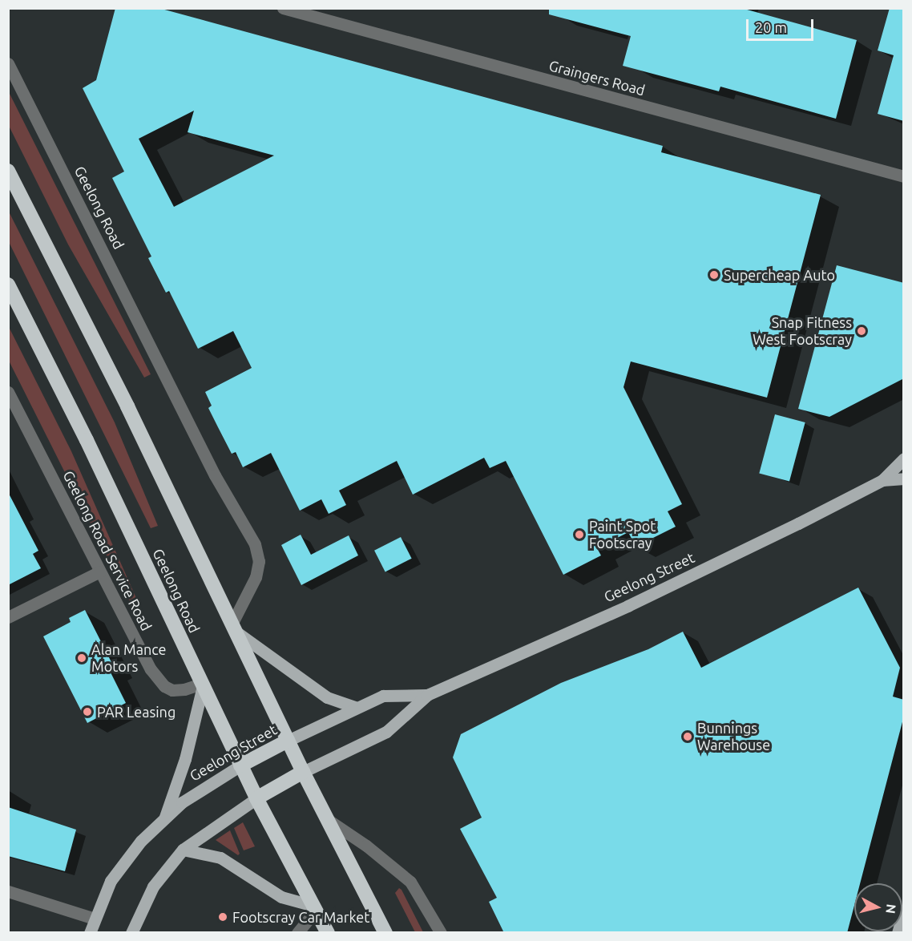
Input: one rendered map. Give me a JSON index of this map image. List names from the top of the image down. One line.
{"streets":{"highway":["Geelong Road","Geelong Street"],"street":["Graingers Road","Geelong Road Service Road"]},"crossings":[["Geelong Road","Geelong Road Service Road"],["Geelong Road","Geelong Street"]],"places":["Supercheap Auto","Snap Fitness West Footscray","Paint Spot Footscray","Alan Mance Motors","PAR Leasing","Bunnings Warehouse","Footscray Car Market"],"scale_bar":"20 m","north":"right"}
